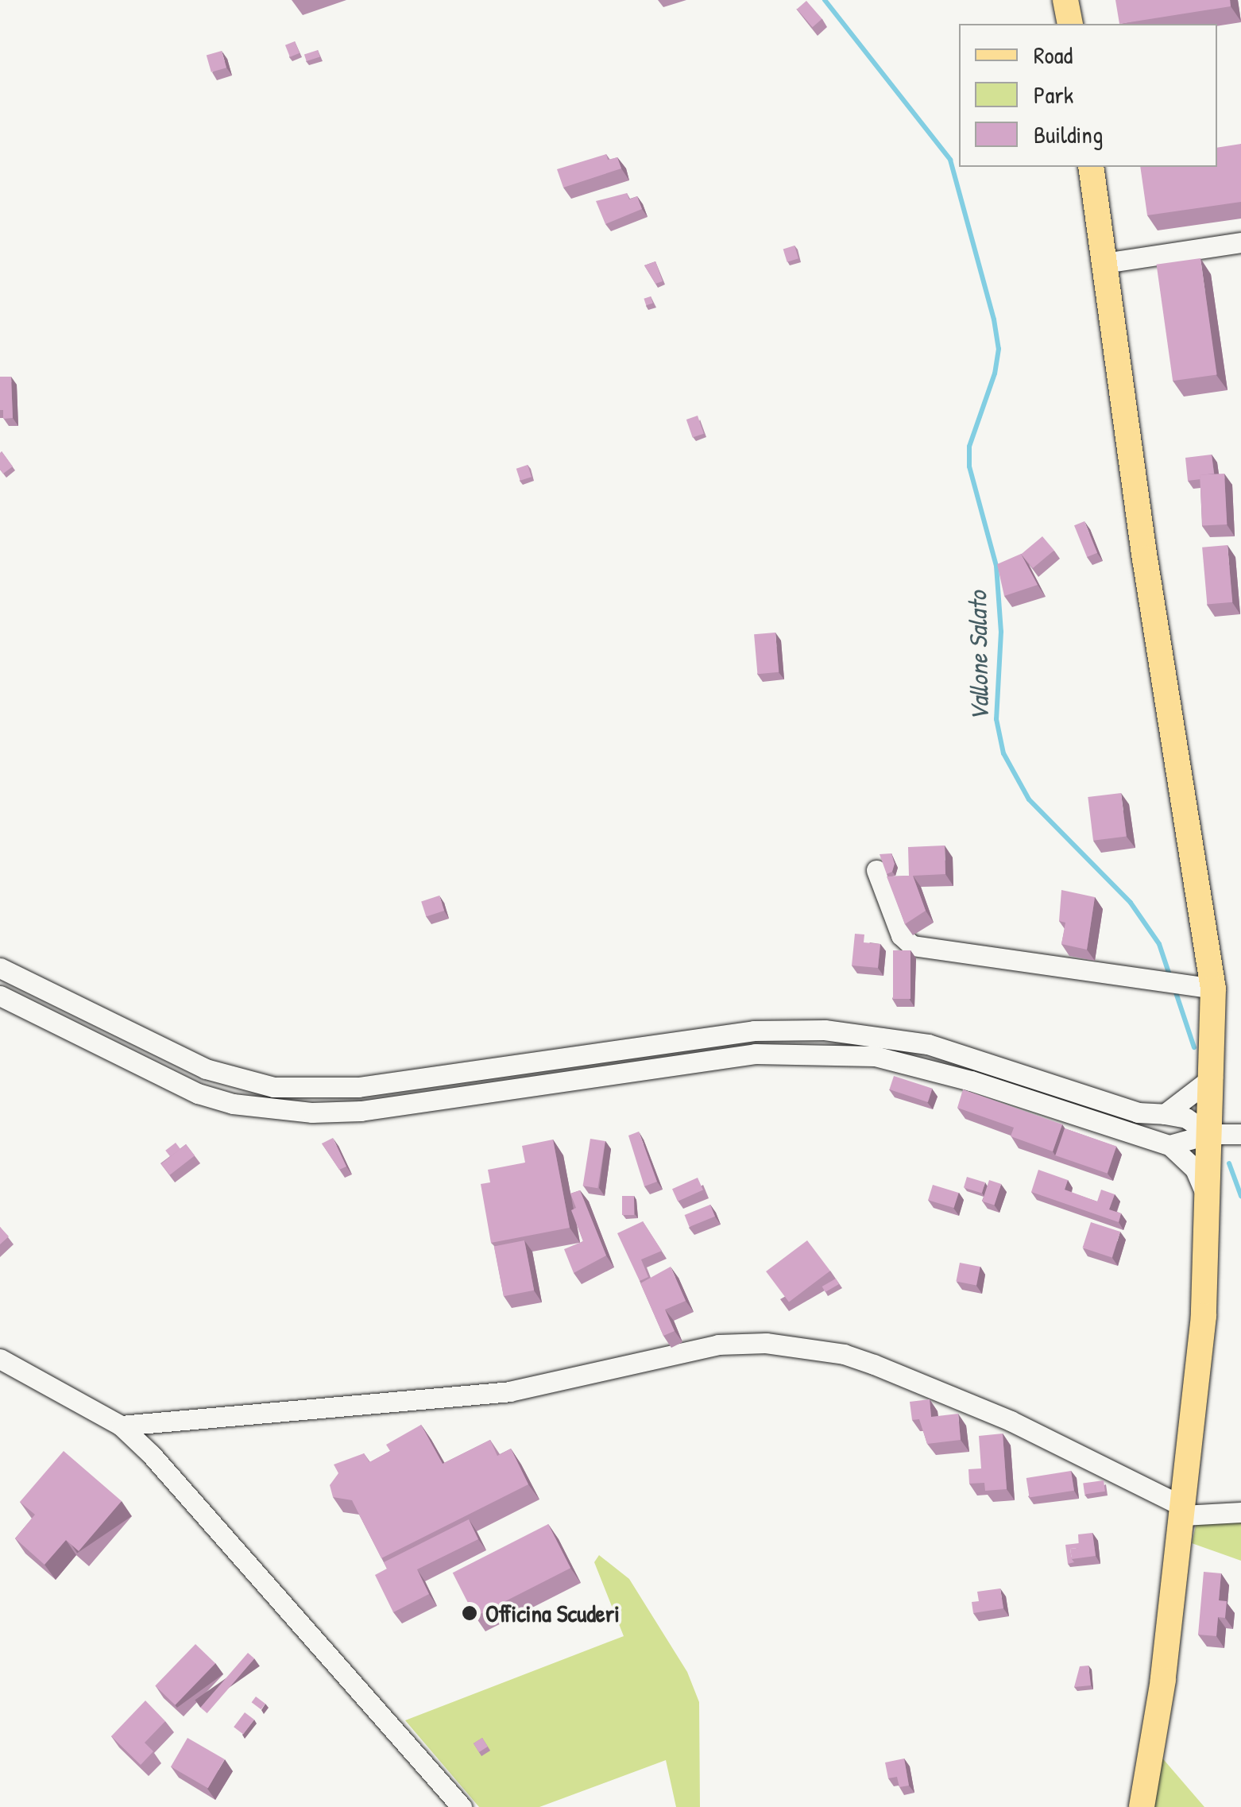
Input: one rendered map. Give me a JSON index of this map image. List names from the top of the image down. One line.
{"water":["Vallone Salato"],"places":["Officina Scuderi"],"legend":["Road","Park","Building"]}
